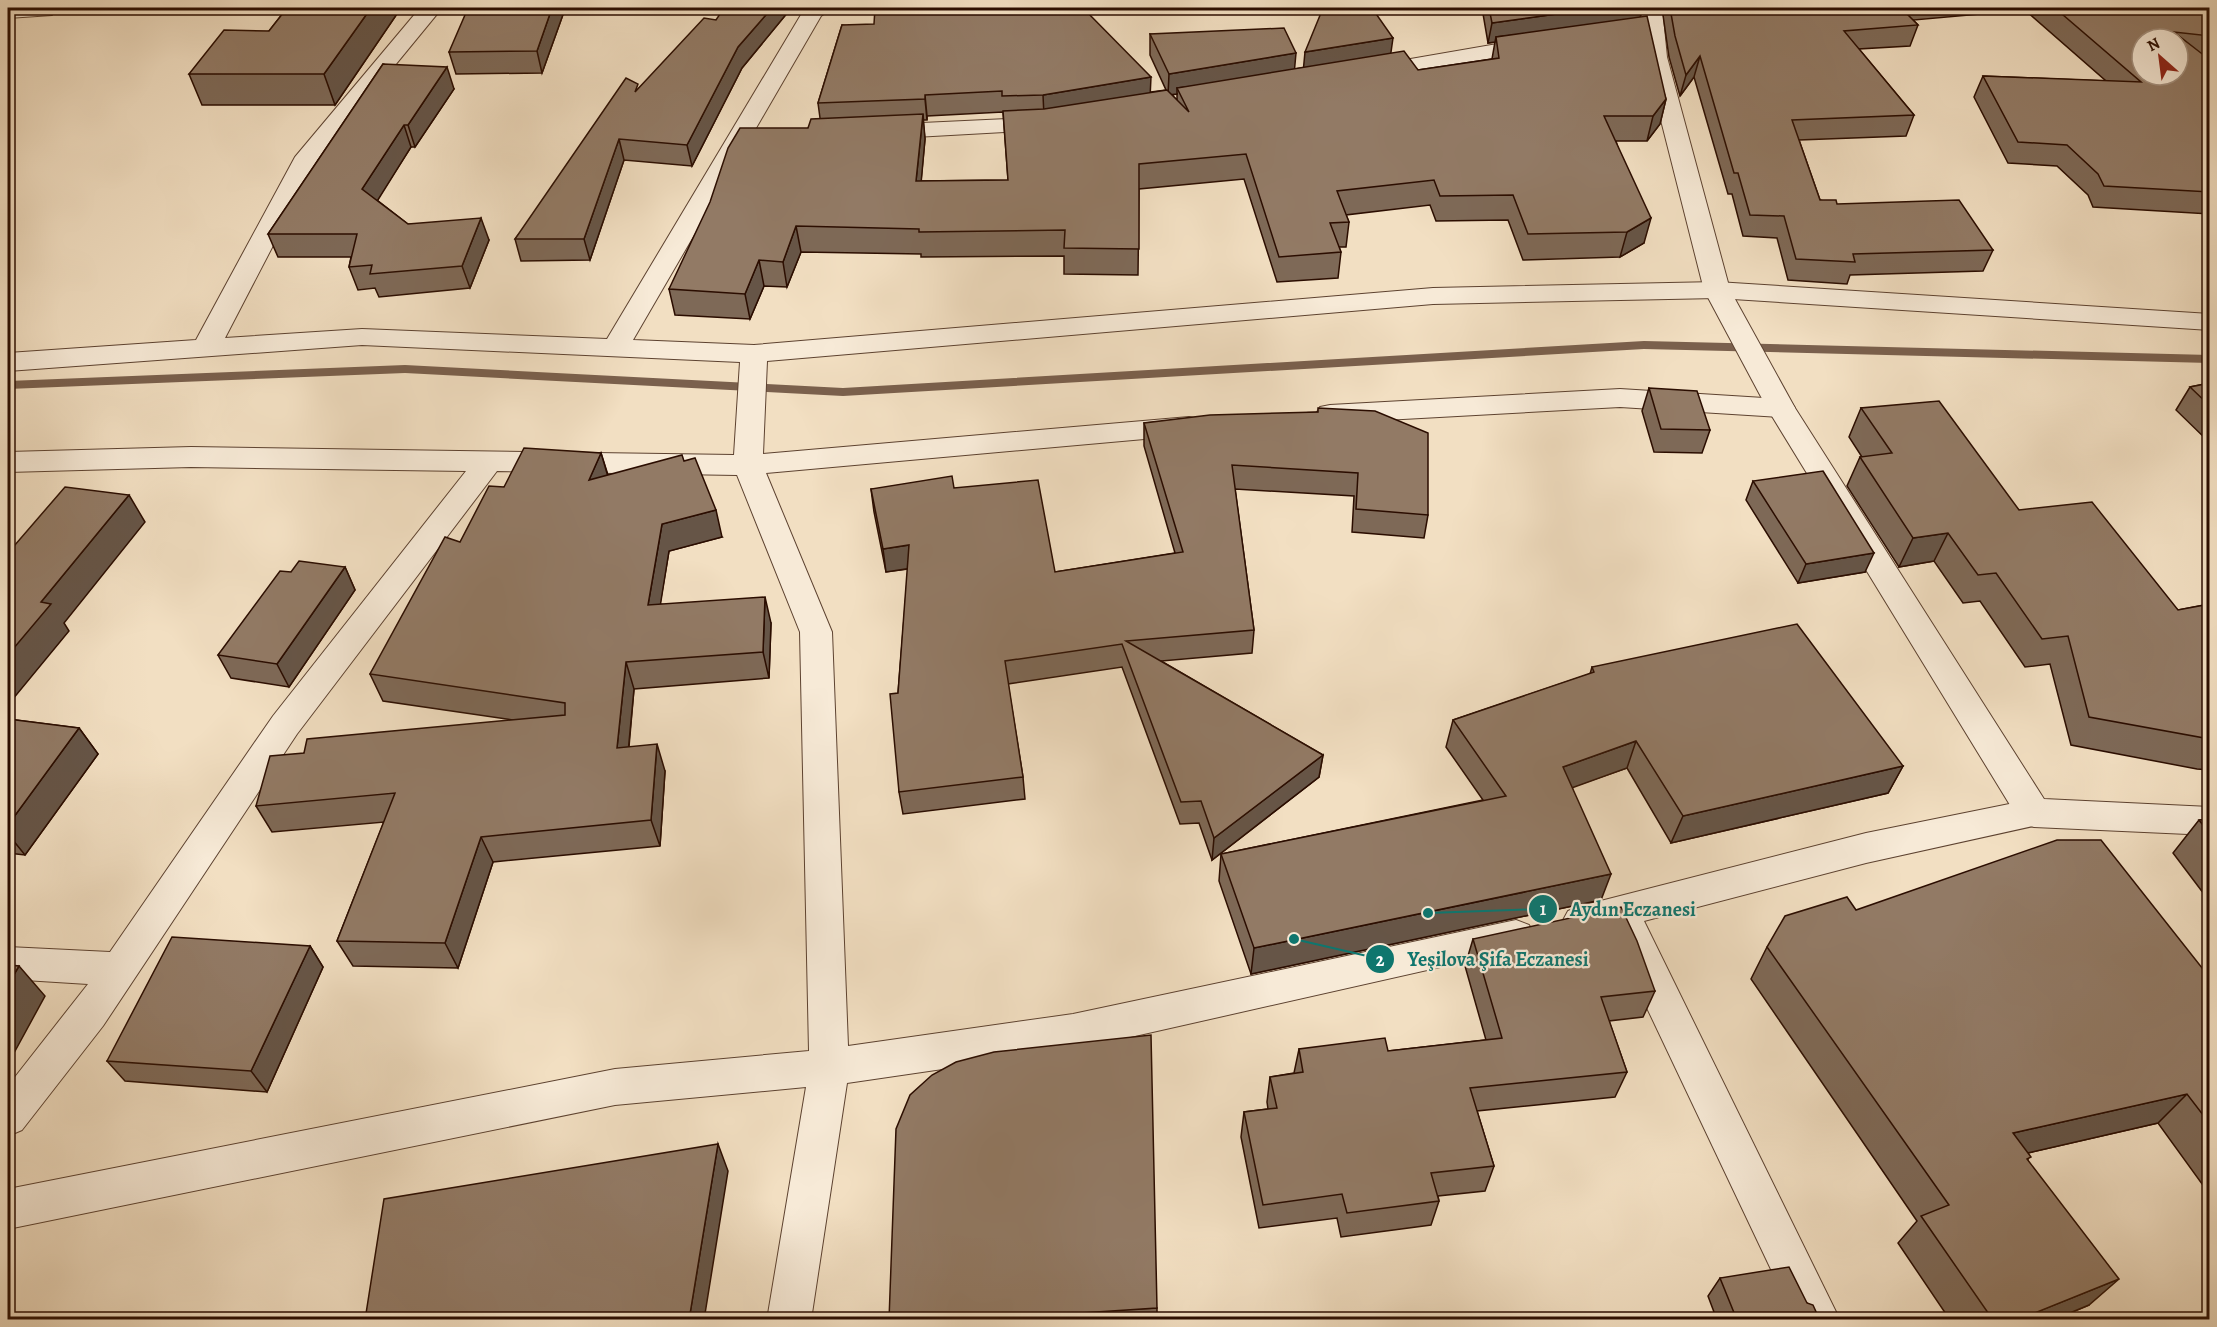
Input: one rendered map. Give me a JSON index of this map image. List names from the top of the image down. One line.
{"places":["Aydın Eczanesi","Yeşilova Şifa Eczanesi"],"north":"top left"}
